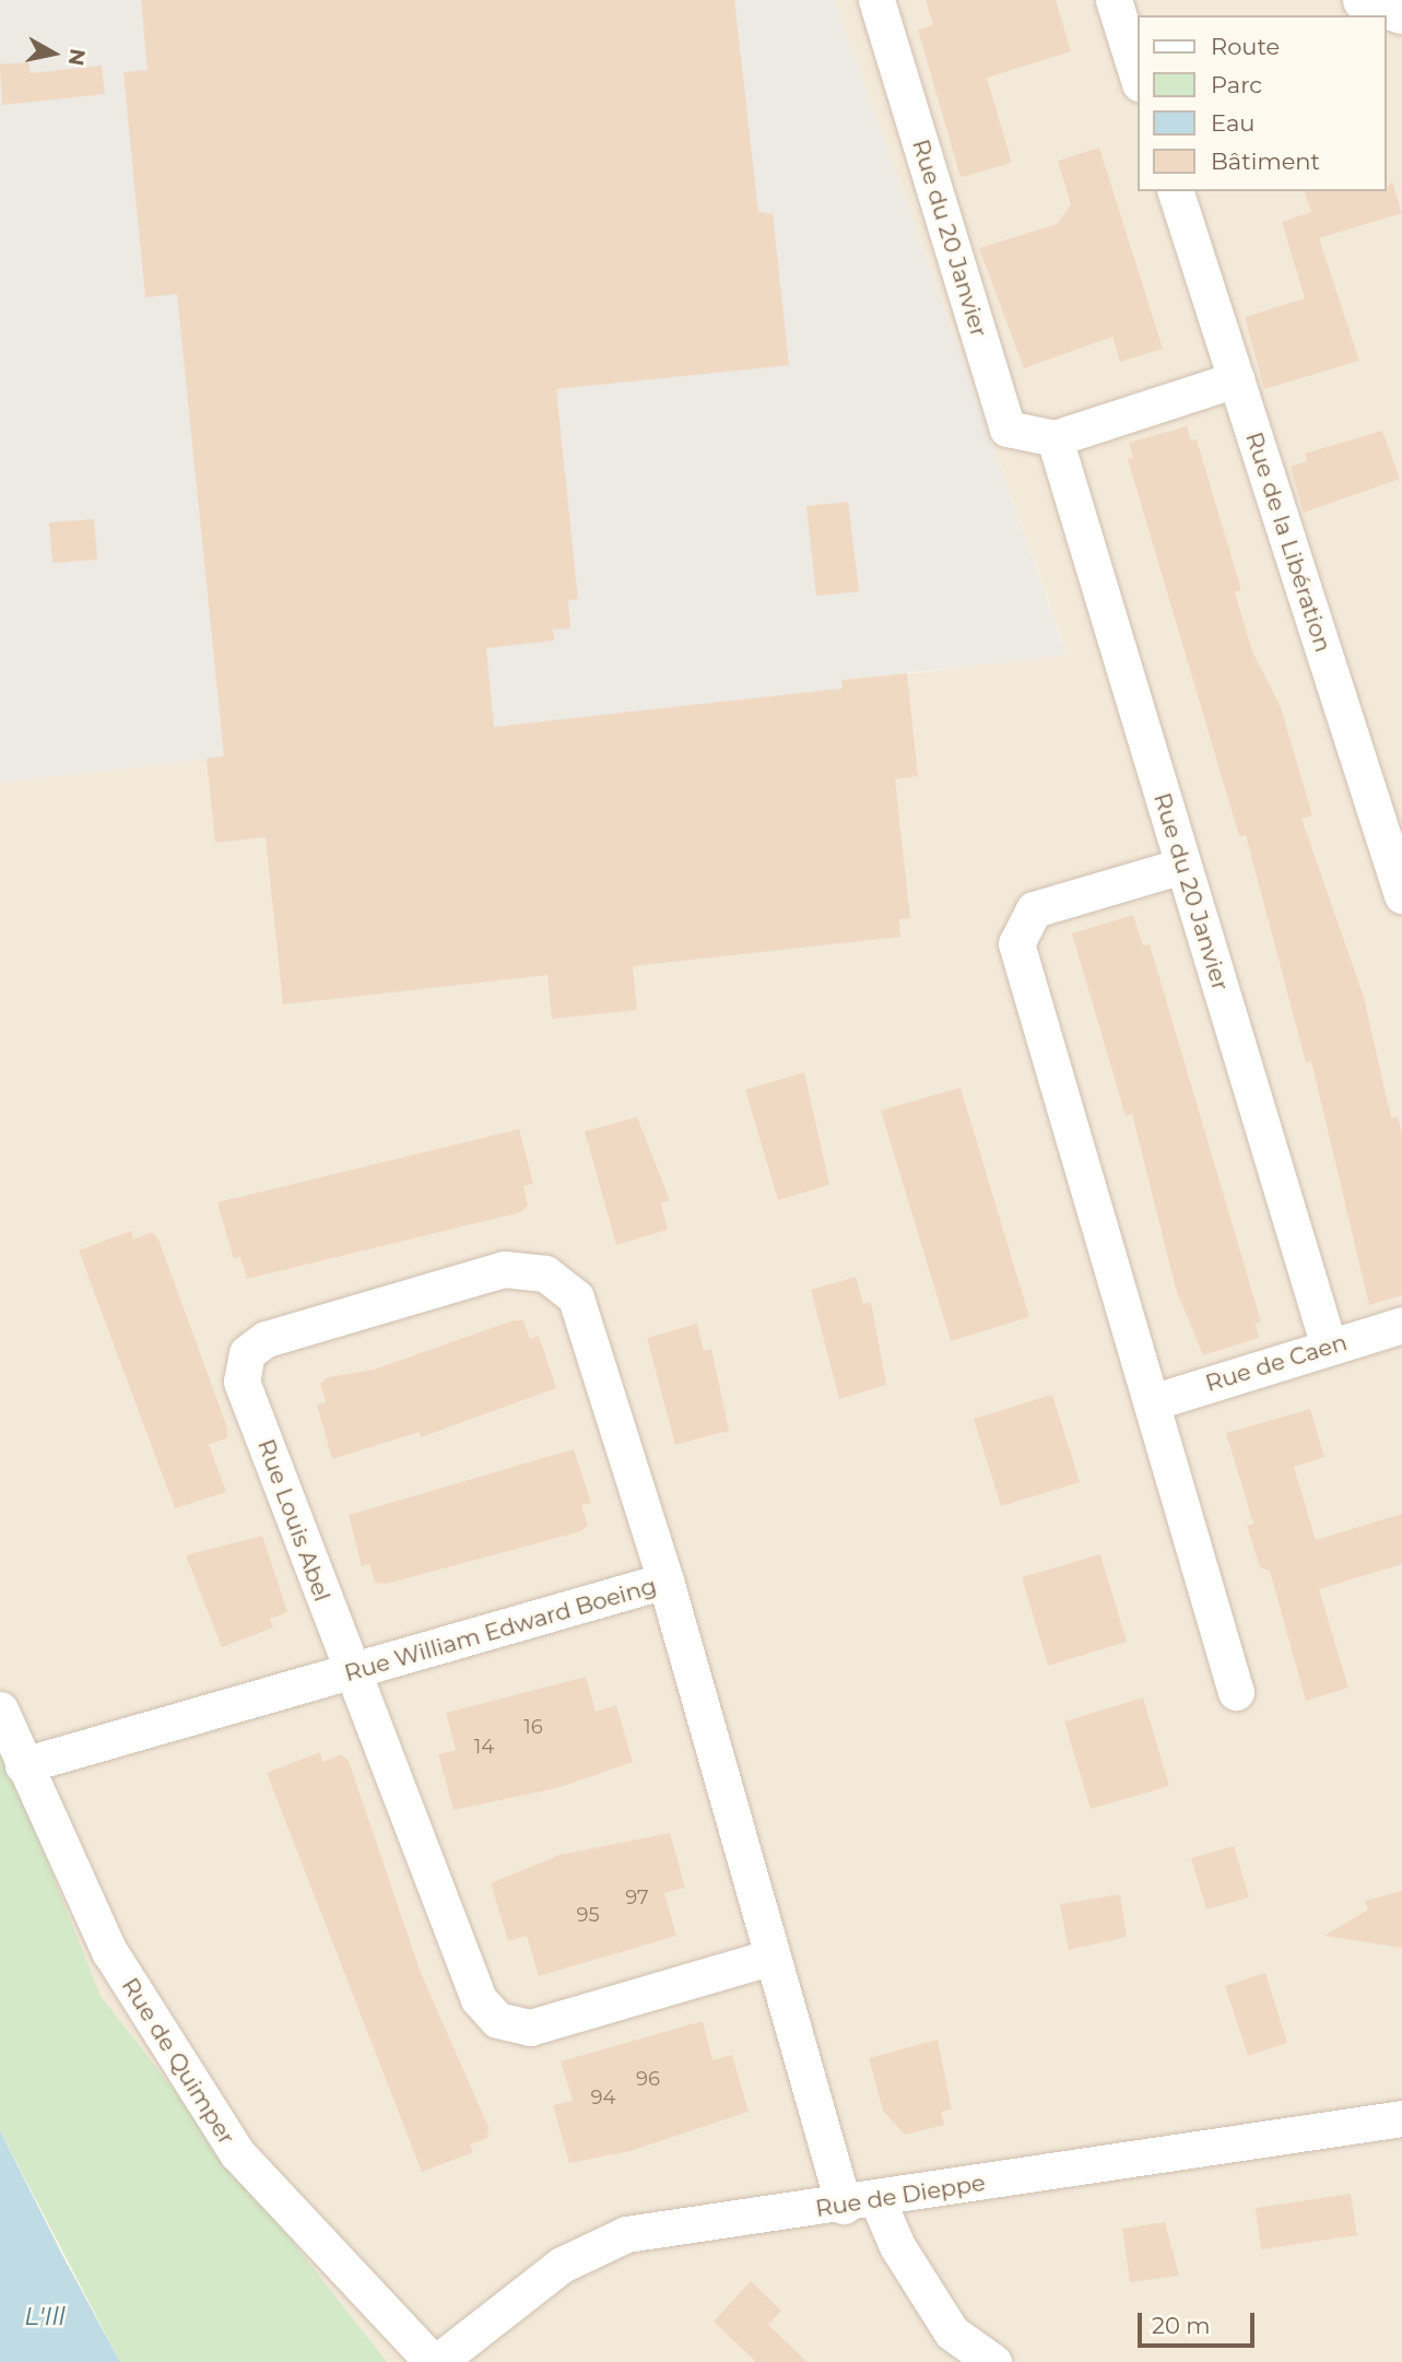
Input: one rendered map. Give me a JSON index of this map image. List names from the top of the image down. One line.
{"streets":{"street":["Rue du 20 Janvier","Rue de la Libération","Rue de Caen","Rue Louis Abel","Rue William Edward Boeing","Rue de Quimper","Rue de Dieppe"]},"crossings":[["Rue du 20 Janvier","Rue de la Libération"],["Rue du 20 Janvier","Rue de Caen"],["Rue Louis Abel","Rue William Edward Boeing"],["Rue William Edward Boeing","Rue de Quimper"],["Rue William Edward Boeing","Rue de Dieppe"],["Rue de Quimper","Rue de Dieppe"]],"water":["L'Ill"],"house_numbers":["16","14","97","95","96","94"],"legend":["Route","Parc","Eau","Bâtiment"],"scale_bar":"20 m","north":"right"}
